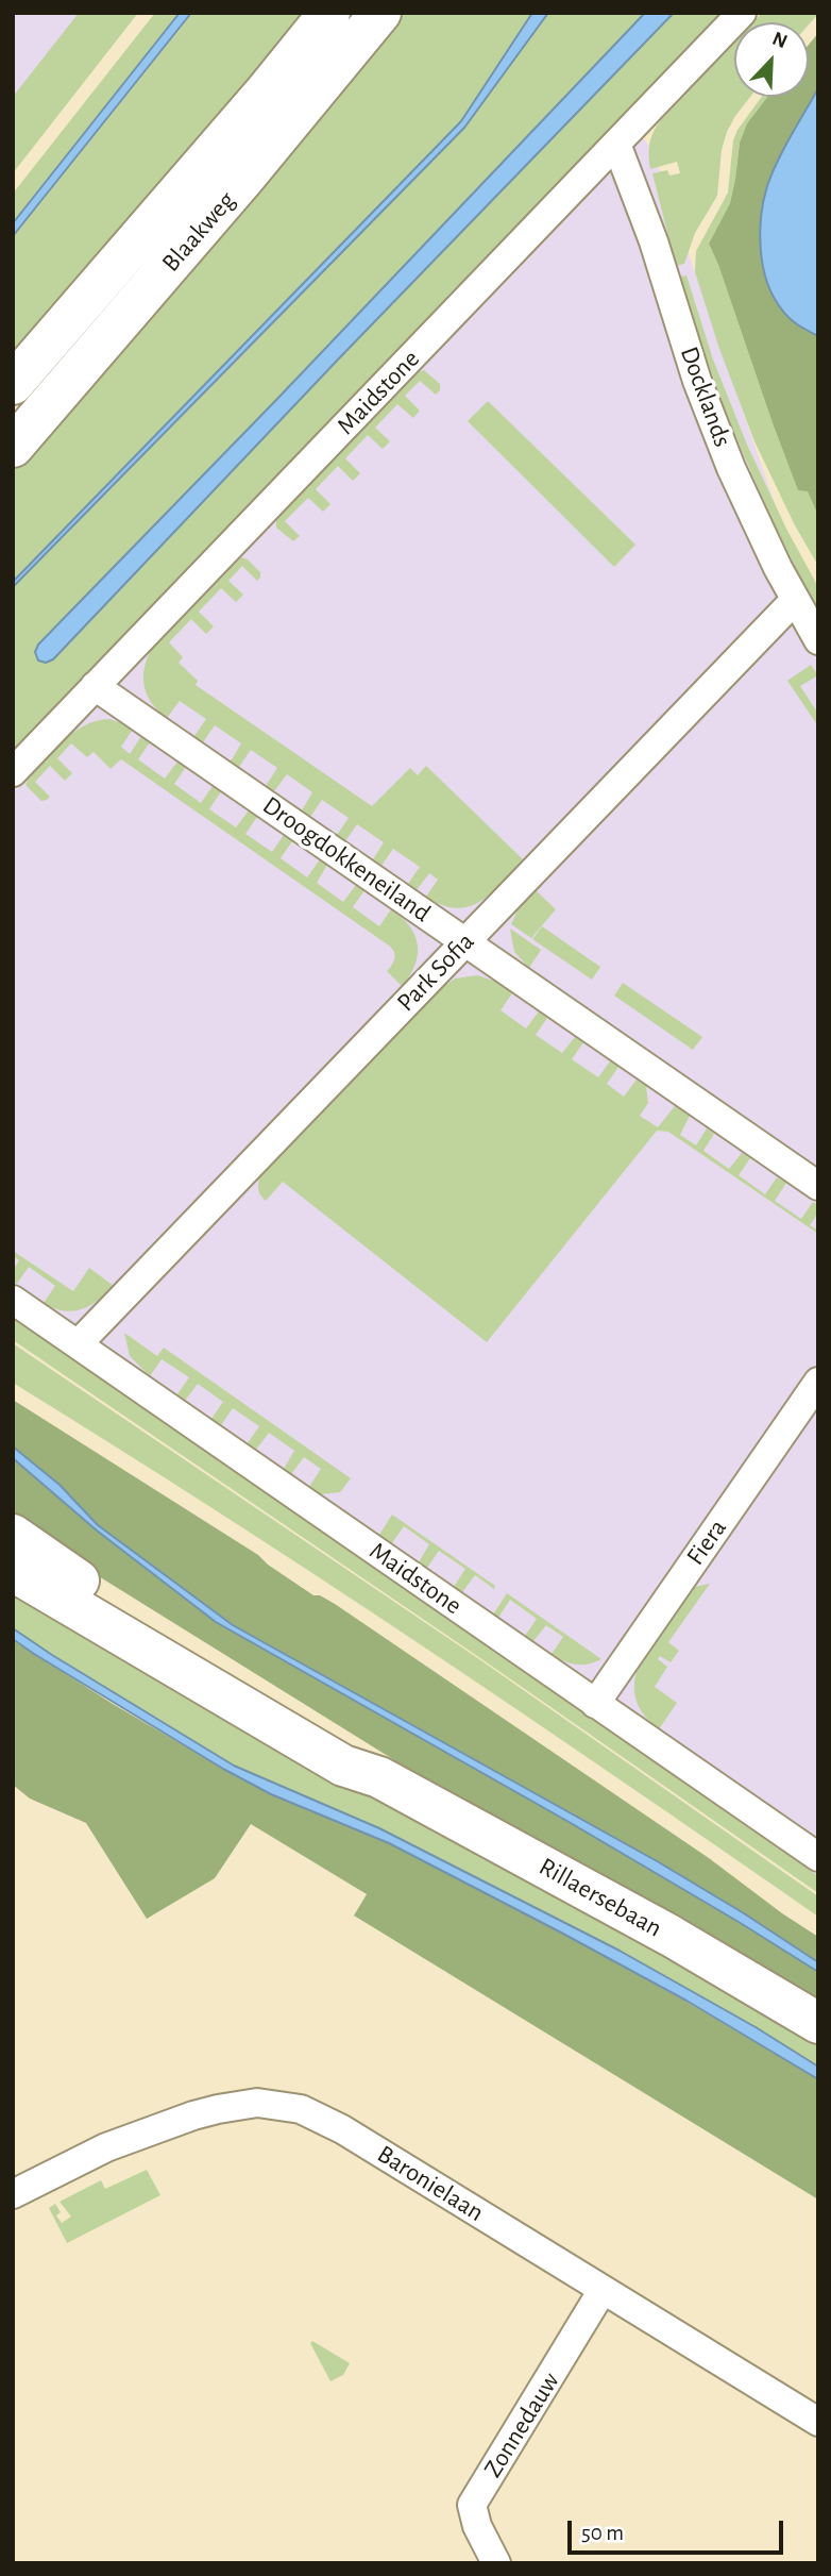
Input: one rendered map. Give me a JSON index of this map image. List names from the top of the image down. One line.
{"streets":{"street":["Blaakweg","Maidstone","Docklands","Droogdokkeneiland","Park Sofia","Fiera","Rillaersebaan","Baronielaan","Zonnedauw"]},"crossings":[["Maidstone","Docklands"],["Maidstone","Droogdokkeneiland"],["Maidstone","Park Sofia"],["Maidstone","Fiera"],["Docklands","Park Sofia"],["Droogdokkeneiland","Park Sofia"],["Baronielaan","Zonnedauw"]],"scale_bar":"50 m","north":"top right"}
